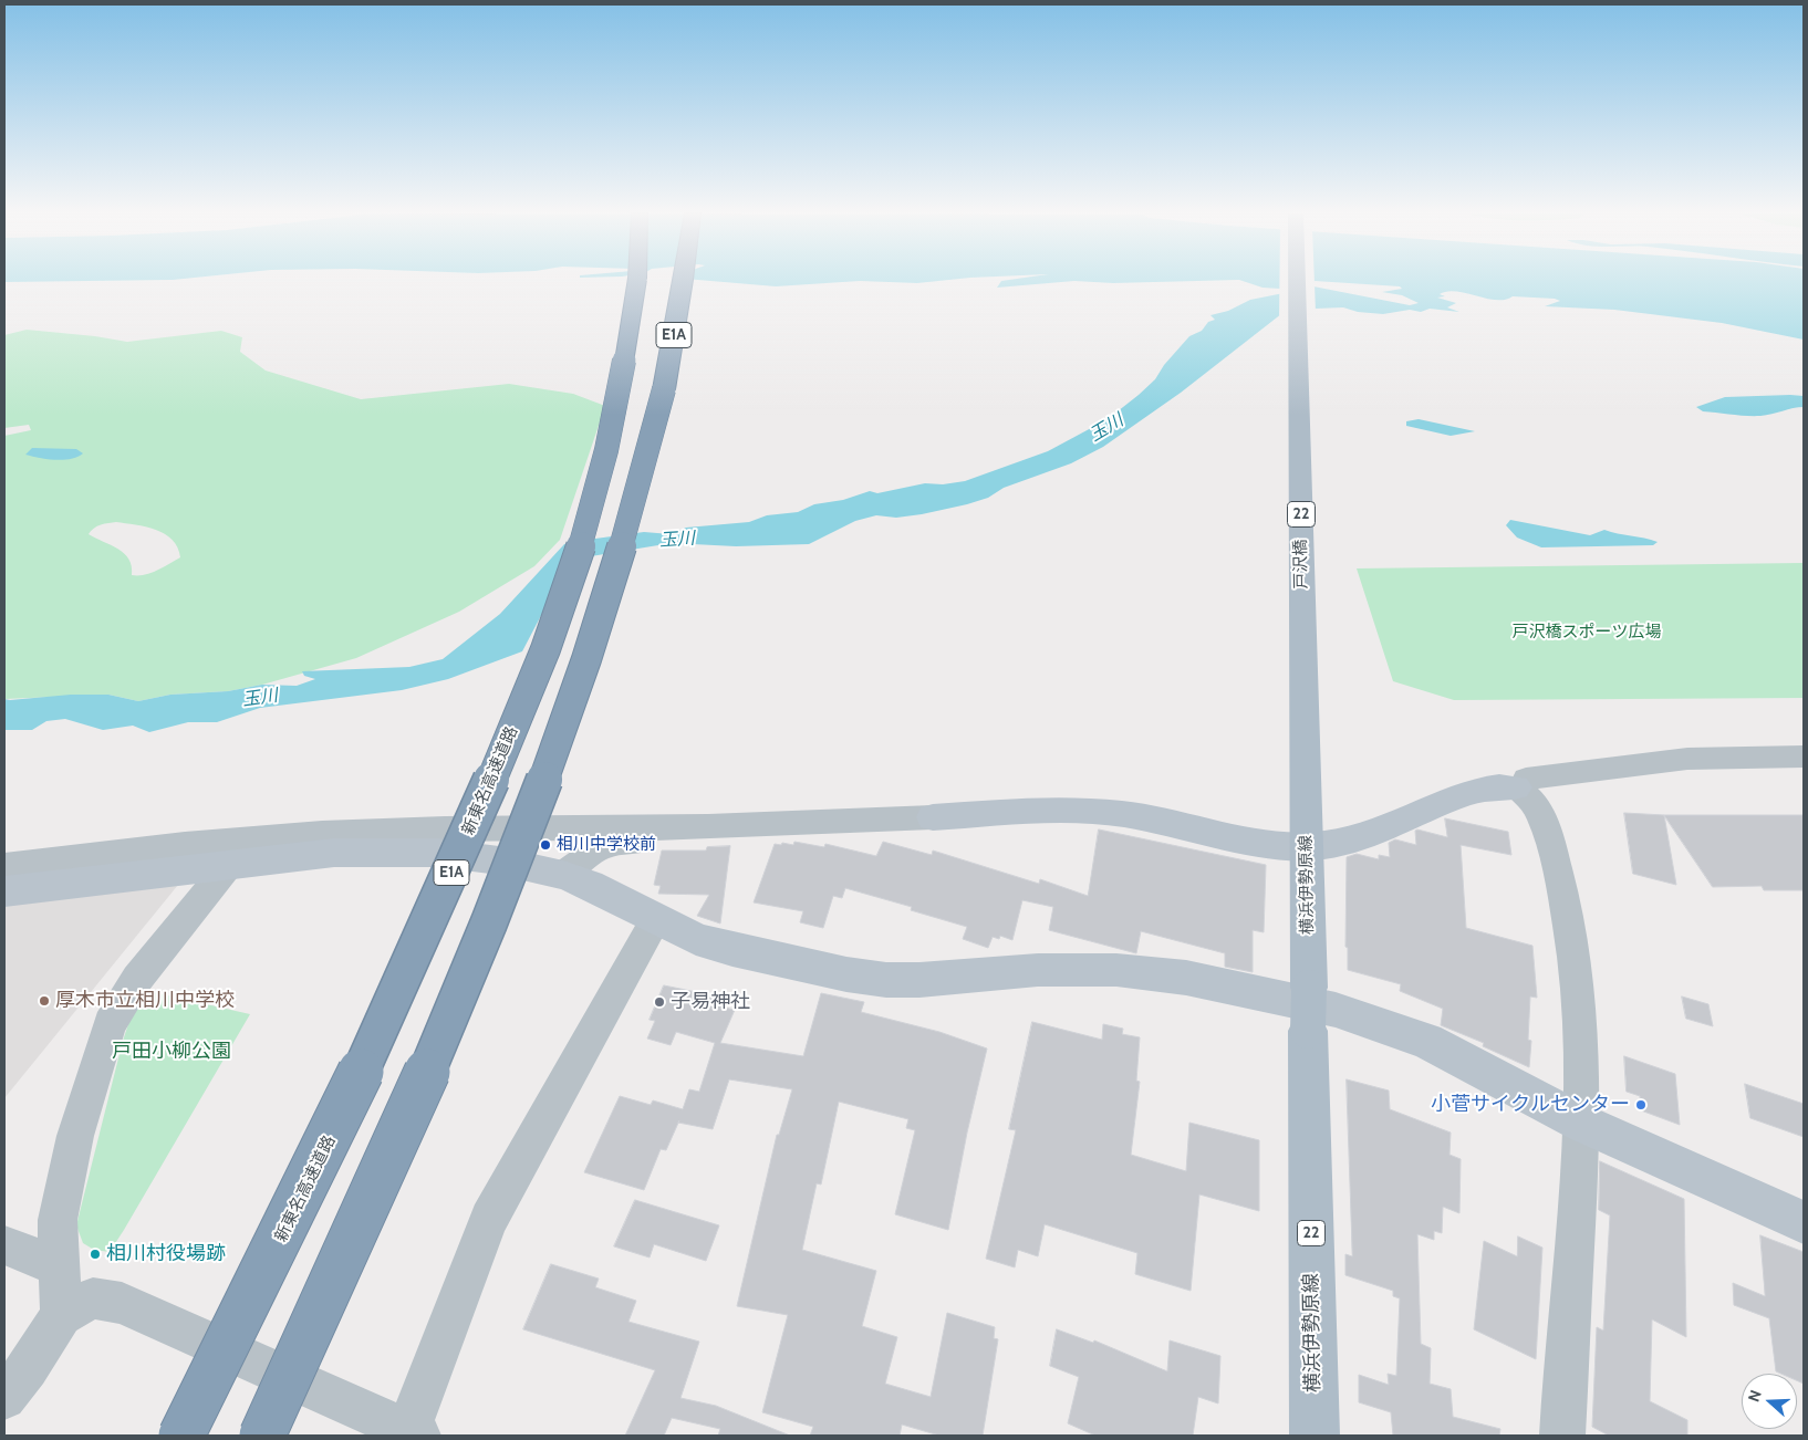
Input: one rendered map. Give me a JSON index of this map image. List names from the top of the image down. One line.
{"streets":{"highway":["E1A","新東名高速道路"],"main road":["22","戸沢橋","横浜伊勢原線"]},"crossings":[["戸沢橋","横浜伊勢原線"]],"water":["玉川"],"parks":["戸沢橋スポーツ広場","戸田小柳公園"],"places":["相川中学校前","厚木市立相川中学校","子易神社","小菅サイクルセンター","相川村役場跡"],"north":"left"}
